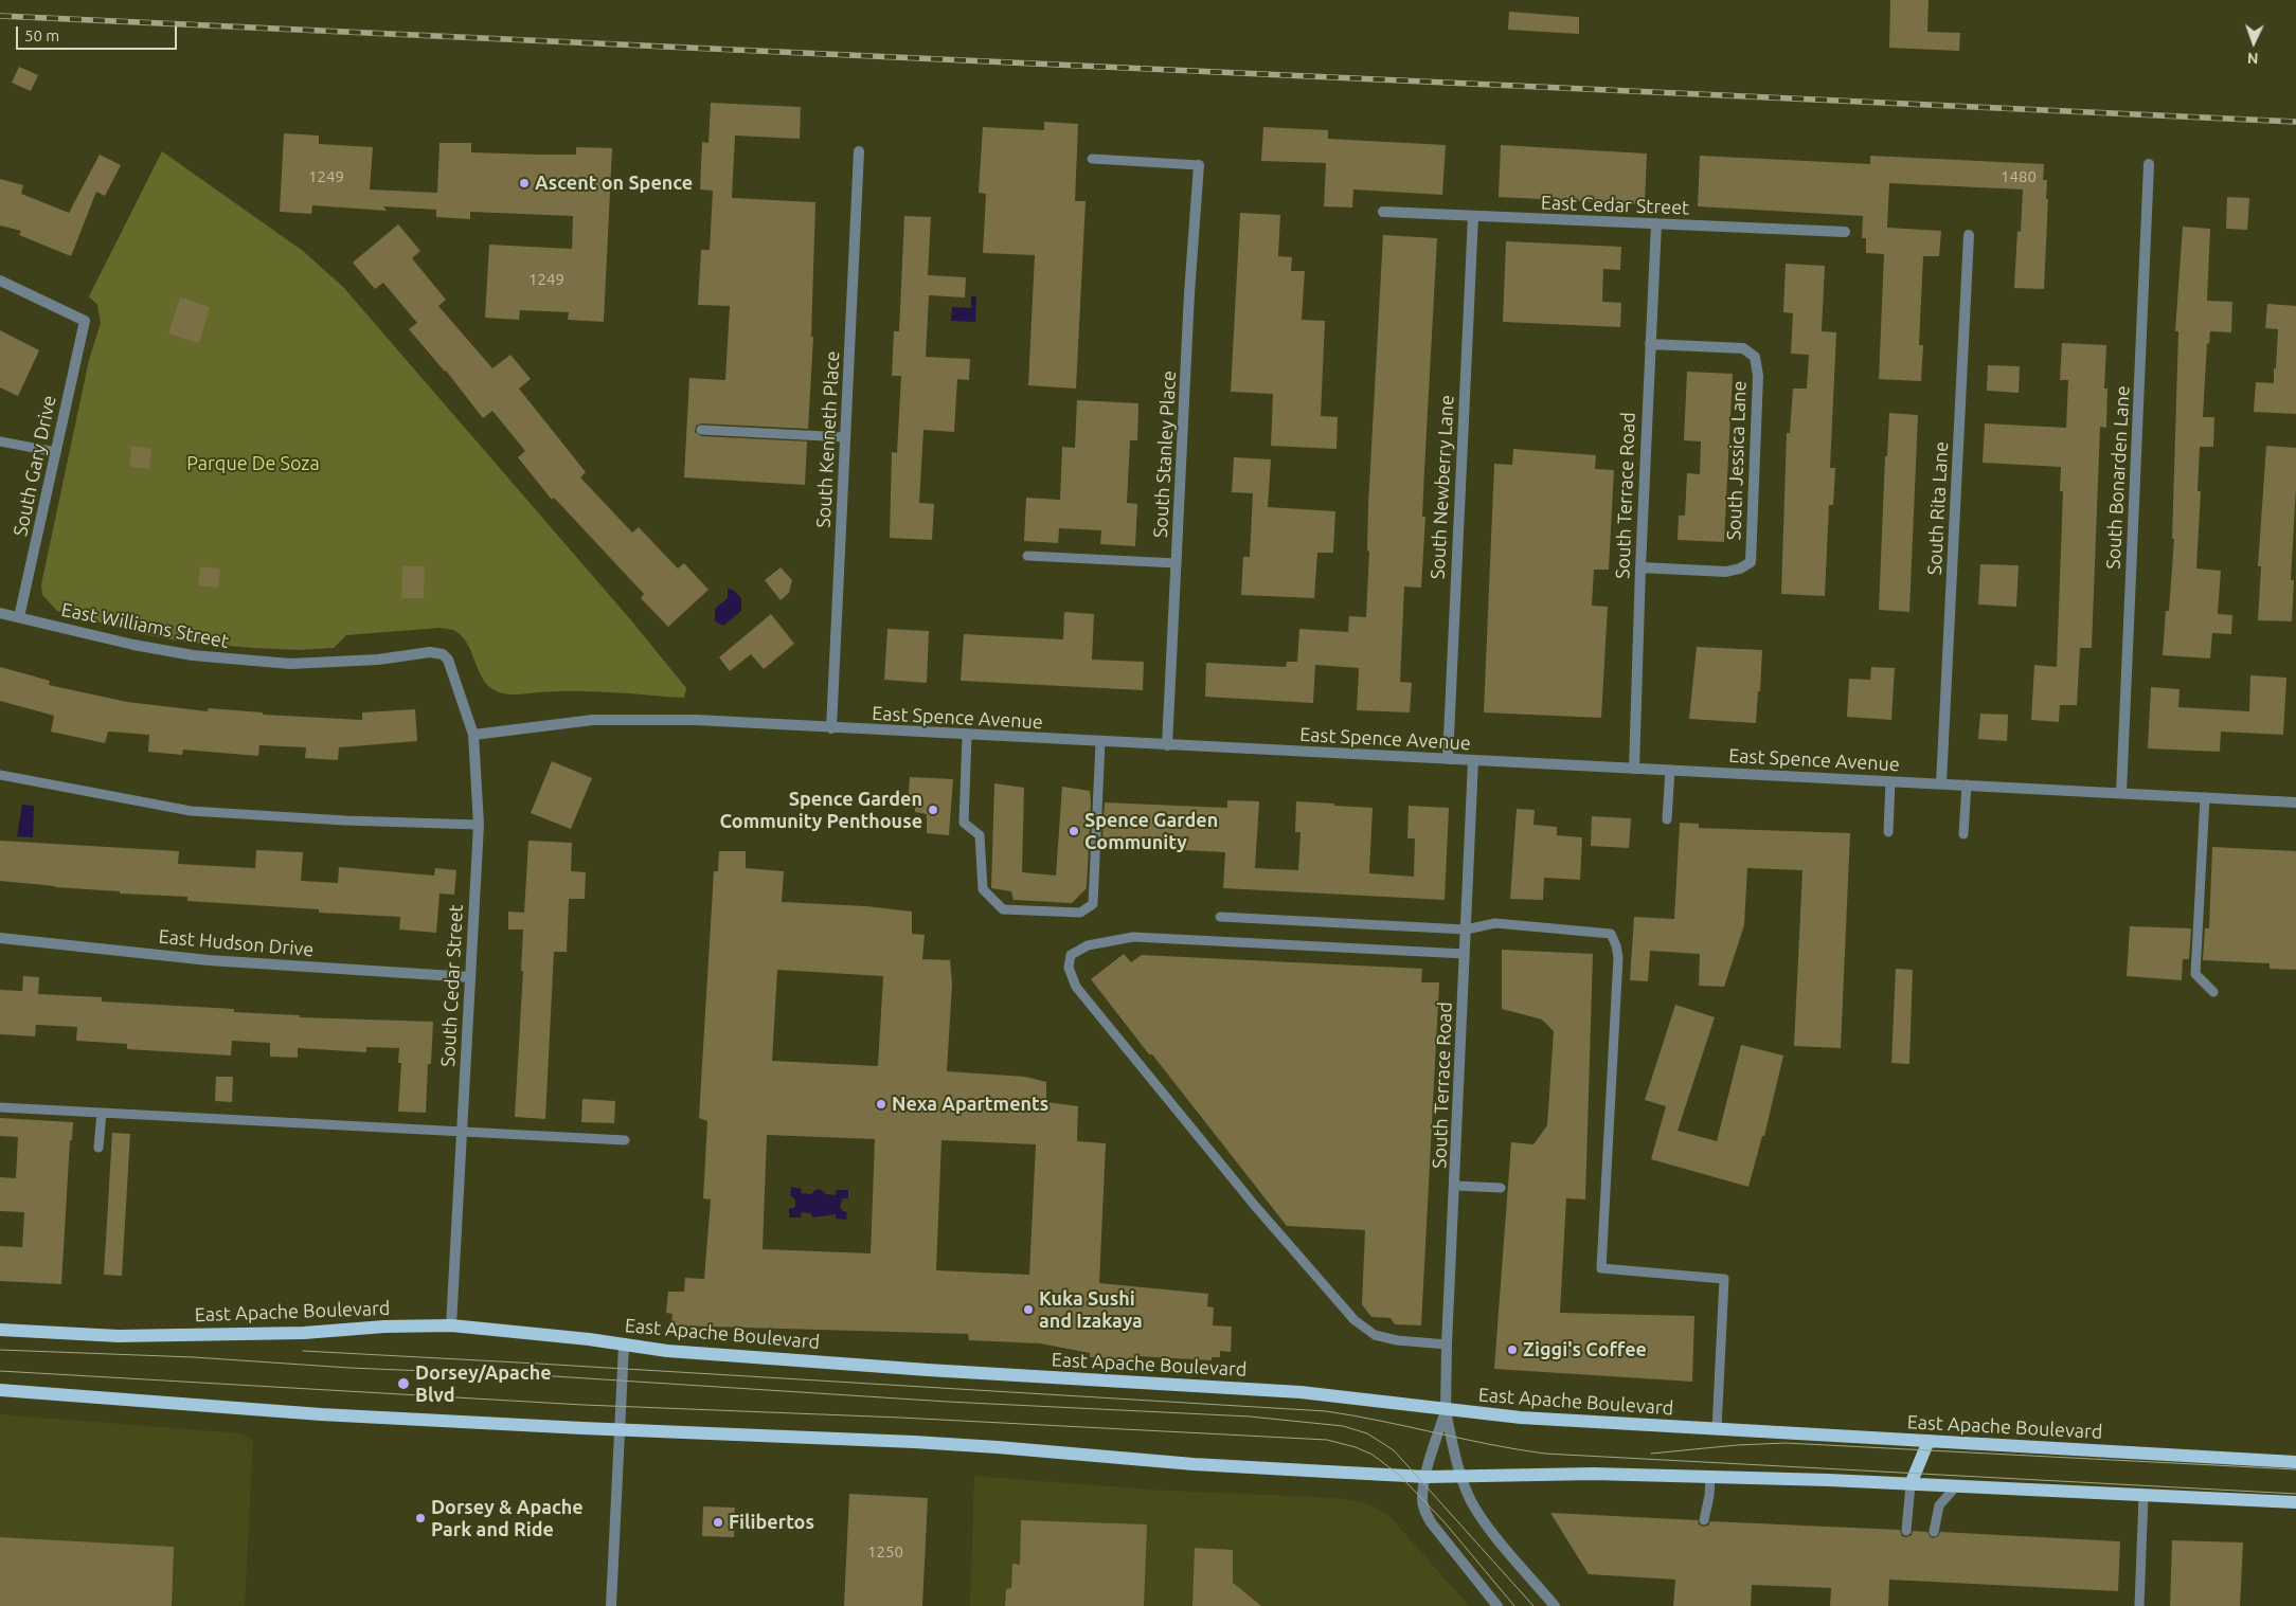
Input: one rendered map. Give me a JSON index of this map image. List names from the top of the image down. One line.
{"streets":{"main road":["East Apache Boulevard"],"street":["East Cedar Street","South Kenneth Place","South Stanley Place","South Jessica Lane","South Gary Drive","South Bonarden Lane","South Newberry Lane","South Terrace Road","South Rita Lane","East Williams Street","East Spence Avenue","East Hudson Drive","South Cedar Street"]},"crossings":[["East Cedar Street","South Newberry Lane"],["East Cedar Street","South Terrace Road"],["South Kenneth Place","East Spence Avenue"],["South Stanley Place","East Spence Avenue"],["South Jessica Lane","South Terrace Road"],["South Gary Drive","East Williams Street"],["South Bonarden Lane","East Spence Avenue"],["South Newberry Lane","East Spence Avenue"],["South Terrace Road","East Spence Avenue"],["South Terrace Road","East Apache Boulevard"],["South Rita Lane","East Spence Avenue"],["East Williams Street","South Cedar Street"],["East Spence Avenue","South Cedar Street"],["East Hudson Drive","South Cedar Street"],["South Cedar Street","East Apache Boulevard"]],"parks":["Parque De Soza"],"places":["Ascent on Spence","Spence Garden Community Penthouse","Spence Garden Community","Nexa Apartments","Kuka Sushi and Izakaya","Ziggi's Coffee","Dorsey/Apache Blvd","Dorsey & Apache Park and Ride","Filibertos"],"house_numbers":["1249","1480","1249","1250"],"scale_bar":"50 m","north":"bottom"}
